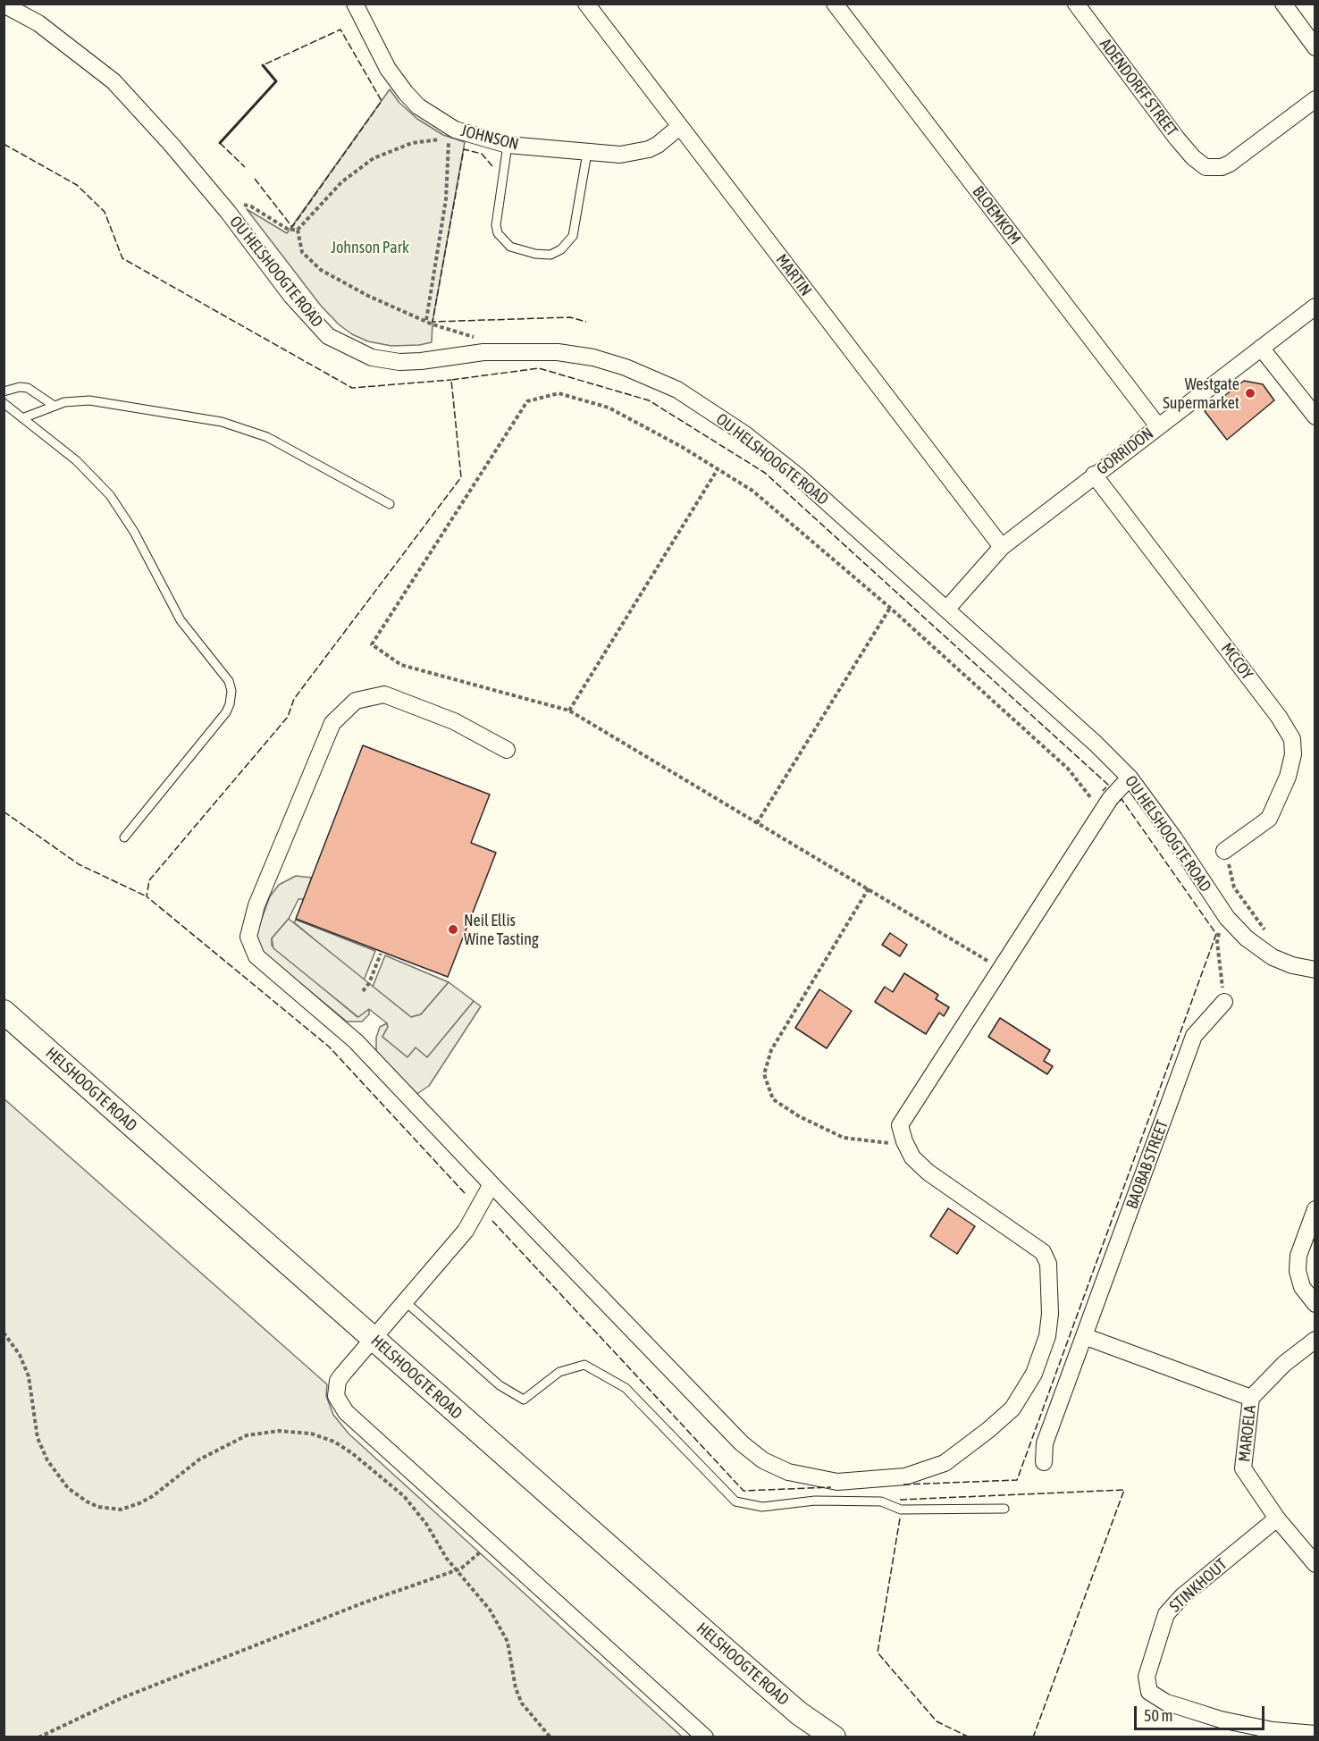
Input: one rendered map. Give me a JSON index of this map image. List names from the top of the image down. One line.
{"streets":{"main road":["HELSHOOGTE ROAD"],"street":["ADENDORFF STREET","JOHNSON","BLOEMKOM","OU HELSHOOGTE ROAD","MARTIN","GORRIDON","MCCOY","BAOBAB STREET","MAROELA","STINKHOUT"]},"crossings":[["JOHNSON","MARTIN"],["BLOEMKOM","GORRIDON"],["OU HELSHOOGTE ROAD","GORRIDON"],["MARTIN","GORRIDON"],["GORRIDON","MCCOY"],["MAROELA","STINKHOUT"]],"parks":["Johnson Park"],"places":["Westgate Supermarket","Neil Ellis Wine Tasting"],"scale_bar":"50 m"}
